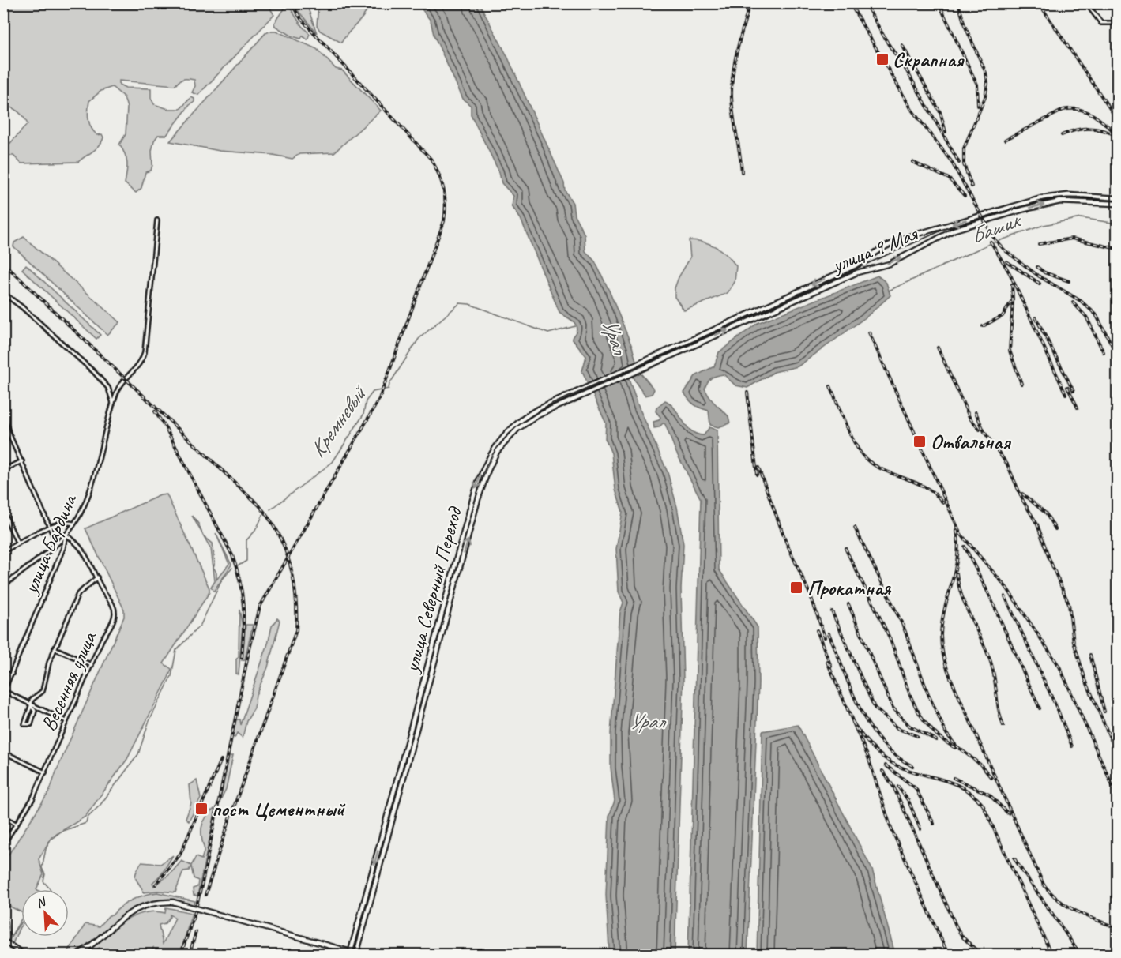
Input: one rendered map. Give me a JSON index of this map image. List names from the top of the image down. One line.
{"streets":{"main road":["улица 9 Мая","улица Северный Переход"],"street":["улица Бардина","Весенняя улица"]},"crossings":[["улица 9 Мая","улица Северный Переход"],["улица Бардина","Весенняя улица"]],"water":["Башик","Урал","Кремневый"],"places":{"transit":["Скрапная","Отвальная","Прокатная","пост Цементный"]},"north":"top left"}
